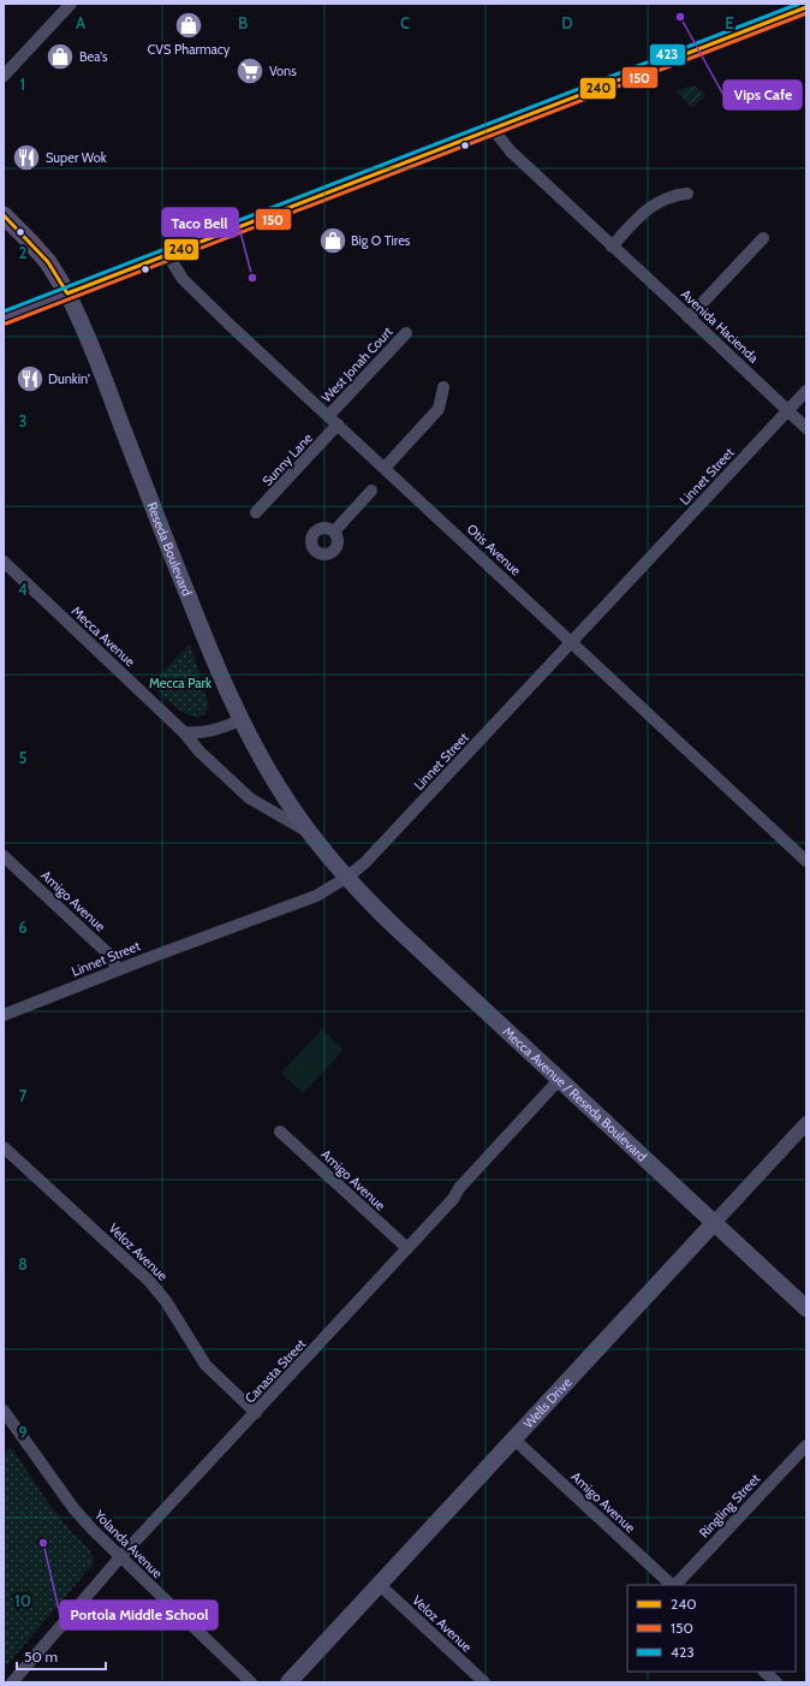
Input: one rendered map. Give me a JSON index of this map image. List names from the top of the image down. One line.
{"streets":{"main road":["Reseda Boulevard","Mecca Avenue / Reseda Boulevard","Wells Drive"],"street":["Avenida Hacienda","West Jonah Court","Sunny Lane","Linnet Street","Otis Avenue","Mecca Avenue","Amigo Avenue","Veloz Avenue","Canasta Street","Ringling Street","Yolanda Avenue"]},"crossings":[["Avenida Hacienda","Linnet Street"],["West Jonah Court","Otis Avenue"],["Sunny Lane","Otis Avenue"],["Linnet Street","Reseda Boulevard"],["Linnet Street","Otis Avenue"],["Linnet Street","Amigo Avenue"],["Linnet Street","Mecca Avenue / Reseda Boulevard"],["Reseda Boulevard","Mecca Avenue"],["Reseda Boulevard","Mecca Avenue / Reseda Boulevard"],["Amigo Avenue","Canasta Street"],["Amigo Avenue","Wells Drive"],["Mecca Avenue / Reseda Boulevard","Canasta Street"],["Mecca Avenue / Reseda Boulevard","Wells Drive"],["Veloz Avenue","Canasta Street"],["Veloz Avenue","Wells Drive"],["Canasta Street","Yolanda Avenue"]],"parks":["Mecca Park"],"places":{"other":["Vips Cafe","Taco Bell","Portola Middle School"],"shop":["CVS Pharmacy","Bea's","Big O Tires"],"supermarket":["Vons"],"restaurant":["Super Wok","Dunkin'"]},"lines":["transit line 423","transit line 240","transit line 150"],"legend":["240","150","423"],"scale_bar":"50 m","grid":{"columns":["A","B","C","D","E"],"rows":["1","2","3","4","5","6","7","8","9","10"]}}
